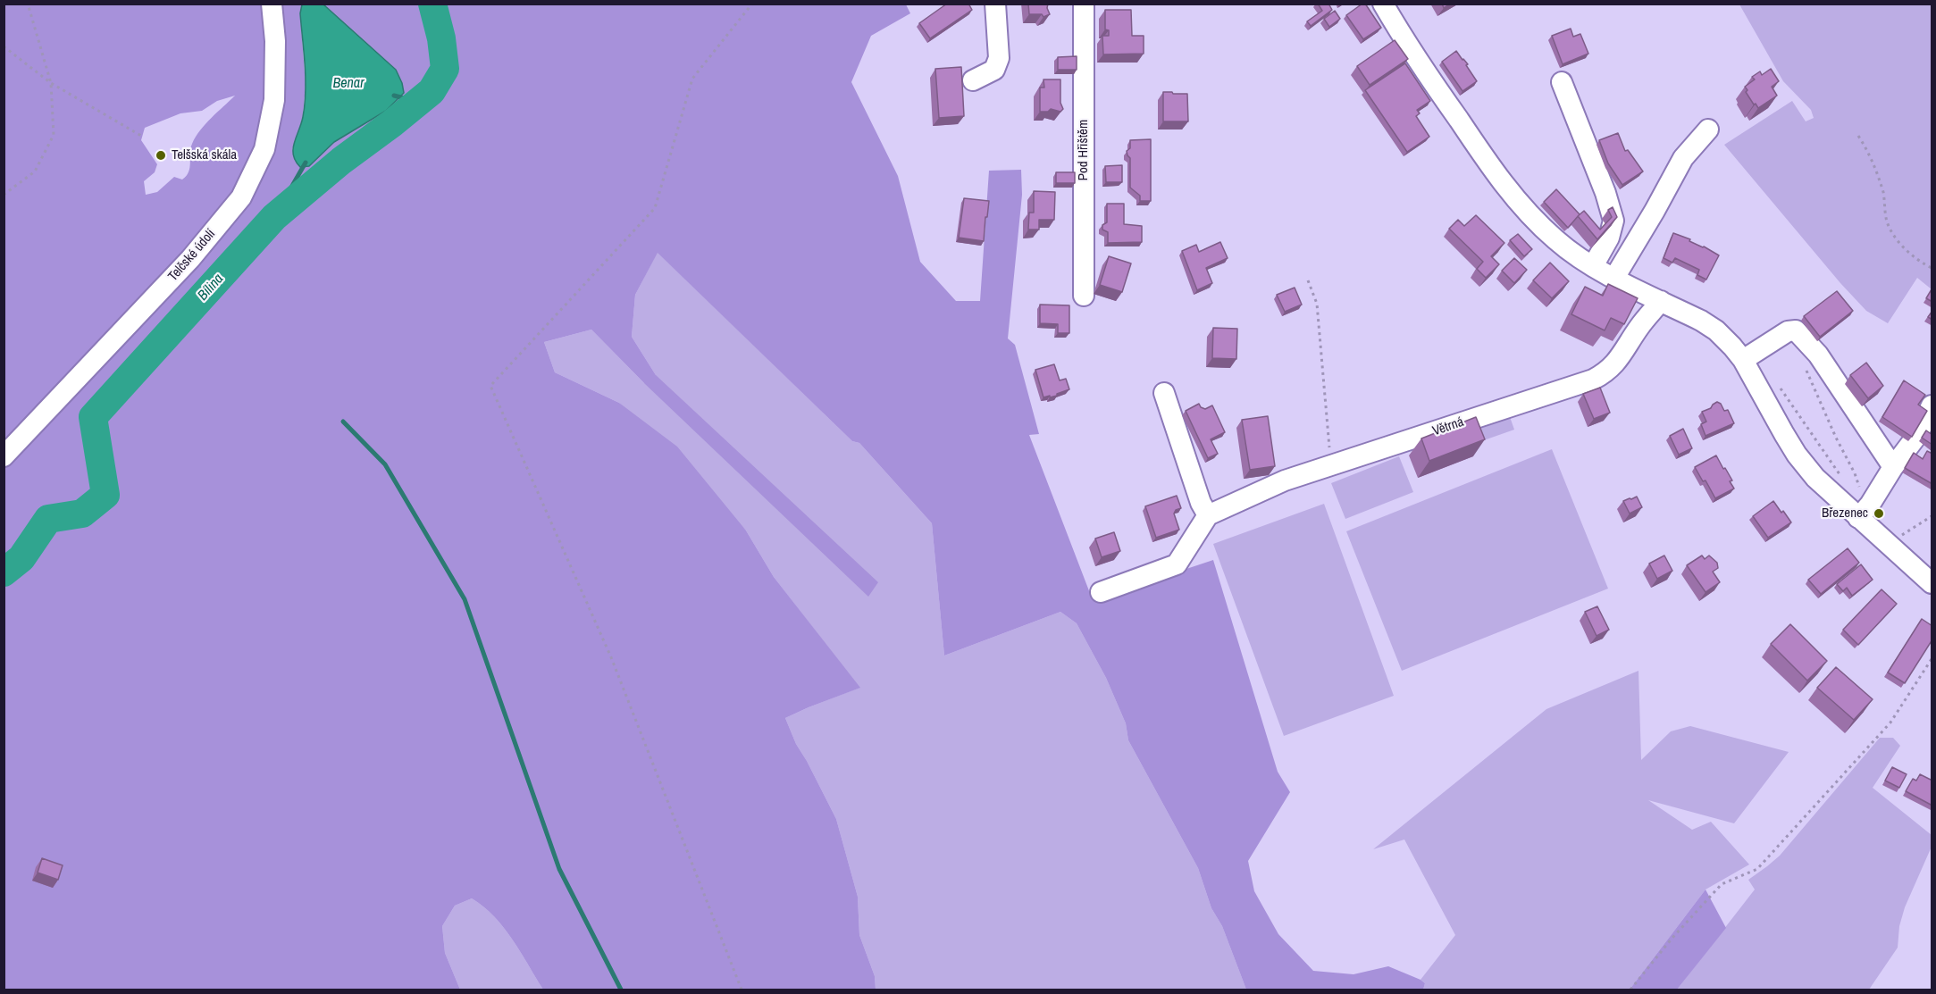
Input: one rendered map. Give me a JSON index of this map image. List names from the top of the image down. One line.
{"streets":{"street":["Pod Hřištěm","Telčské údolí","Větrná"]},"water":["Benar","Bílina"],"places":["Telšská skála","Březenec"]}
